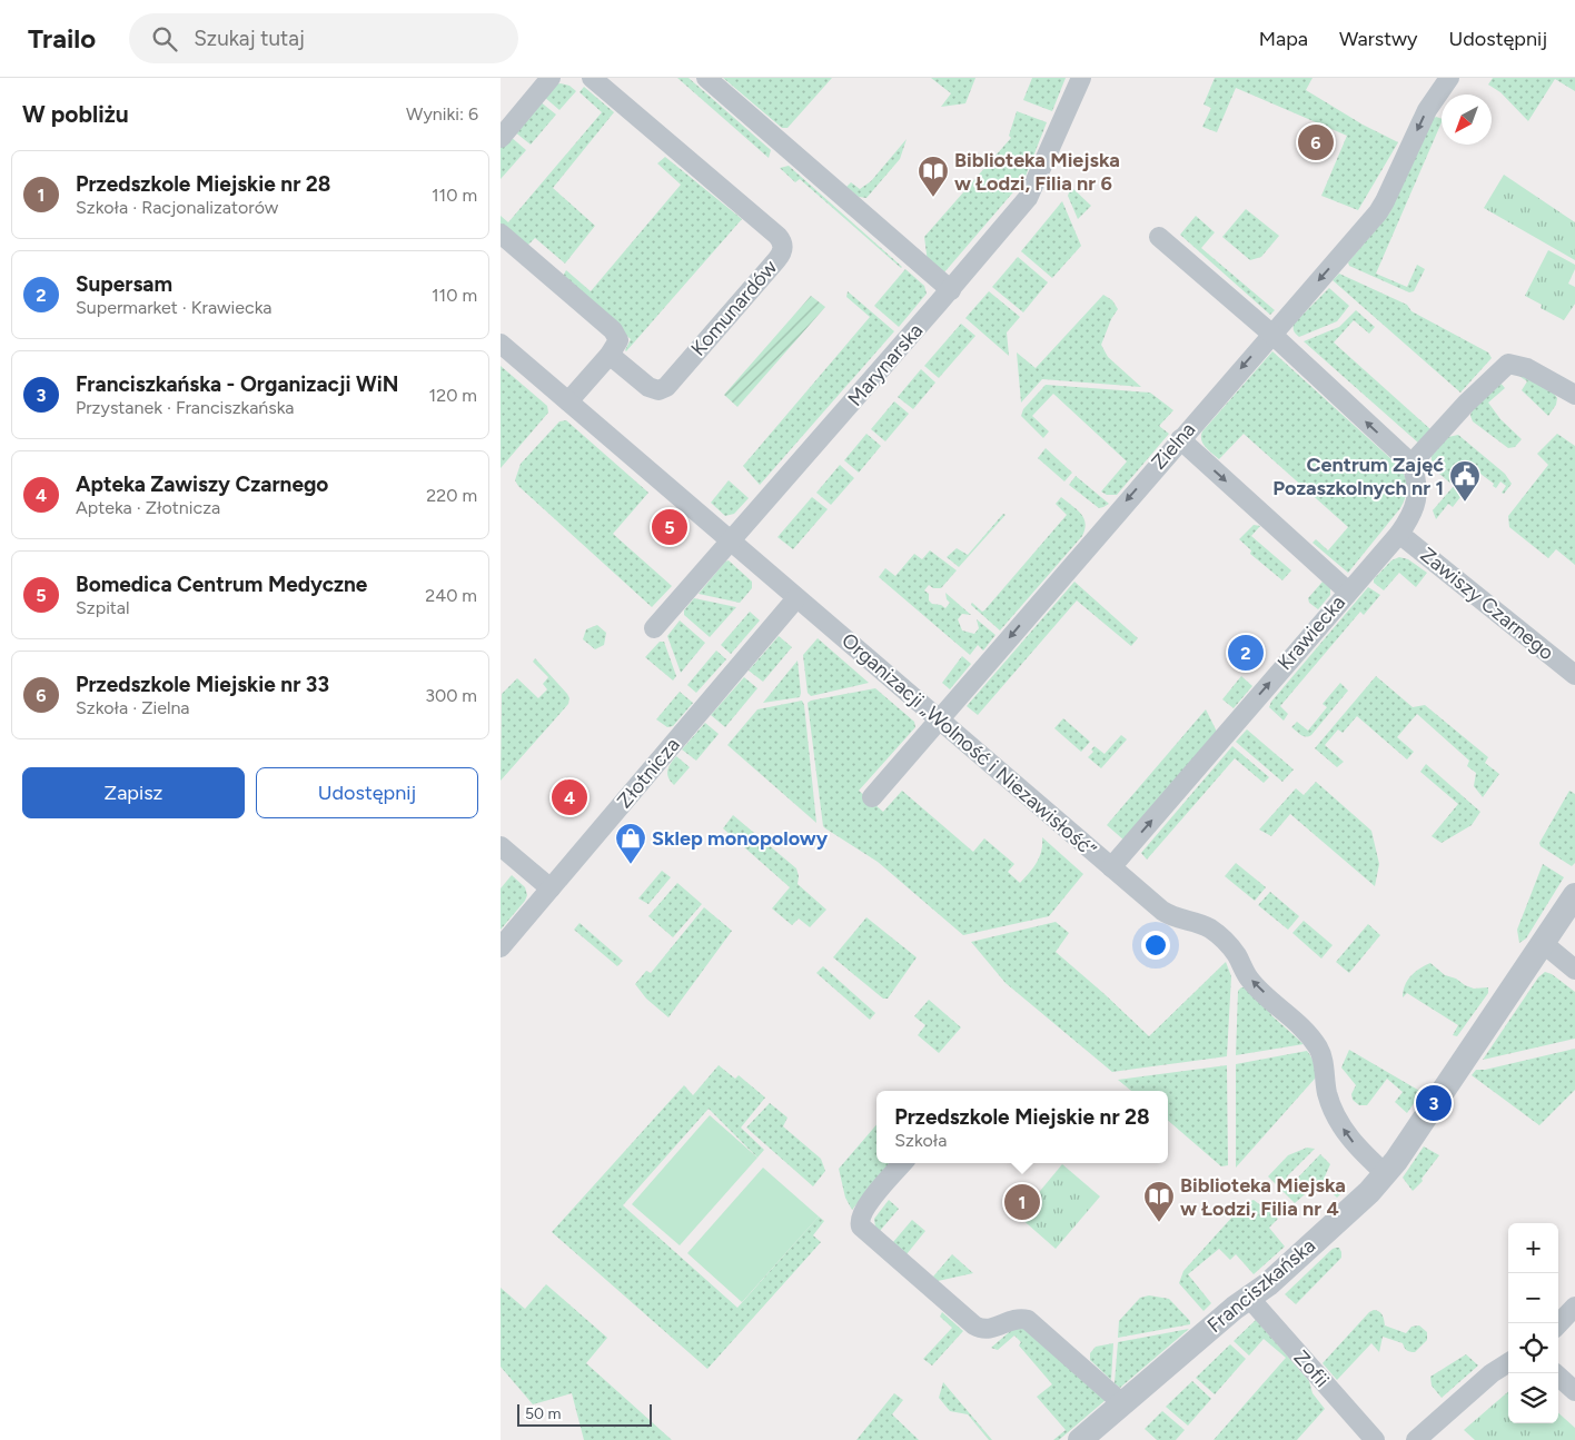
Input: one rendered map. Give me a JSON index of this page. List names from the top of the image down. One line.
{"streets":{"street":["Komunardów","Marynarska","Zielna","Zawiszy Czarnego","Krawiecka","Organizacji „Wolność i Niezawisłość”","Złotnicza","Franciszkańska","Zofii"]},"crossings":[["Marynarska","Organizacji „Wolność i Niezawisłość”"],["Zielna","Organizacji „Wolność i Niezawisłość”"],["Zawiszy Czarnego","Krawiecka"],["Krawiecka","Organizacji „Wolność i Niezawisłość”"],["Organizacji „Wolność i Niezawisłość”","Złotnicza"],["Organizacji „Wolność i Niezawisłość”","Franciszkańska"],["Franciszkańska","Zofii"]],"one_way":["Zielna","Krawiecka"],"places":{"library":["Biblioteka Miejska w Łodzi, Filia nr 6","Biblioteka Miejska w Łodzi, Filia nr 4"],"public building":["Centrum Zajęć Pozaszkolnych nr 1"],"shop":["Sklep monopolowy"]},"scale_bar":"50 m","north":"bottom left","page":{"header":"Trailo","search":"Szukaj tutaj","nav":["Mapa","Warstwy","Udostępnij"],"heading":["W pobliżu","Wyniki: 6"],"pins":["6","5","2","4","3","1"],"list":[{"mark":"1","name":"Przedszkole Miejskie nr 28","note":"Szkoła · Racjonalizatorów","value":"110 m"},{"mark":"2","name":"Supersam","note":"Supermarket · Krawiecka","value":"110 m"},{"mark":"3","name":"Franciszkańska - Organizacji WiN","note":"Przystanek · Franciszkańska","value":"120 m"},{"mark":"4","name":"Apteka Zawiszy Czarnego","note":"Apteka · Złotnicza","value":"220 m"},{"mark":"5","name":"Bomedica Centrum Medyczne","note":"Szpital","value":"240 m"},{"mark":"6","name":"Przedszkole Miejskie nr 33","note":"Szkoła · Zielna","value":"300 m"}],"buttons":["Zapisz","Udostępnij"],"popup":["Przedszkole Miejskie nr 28","Szkoła"],"map_buttons":["+","−"],"scale":"50 m"}}
